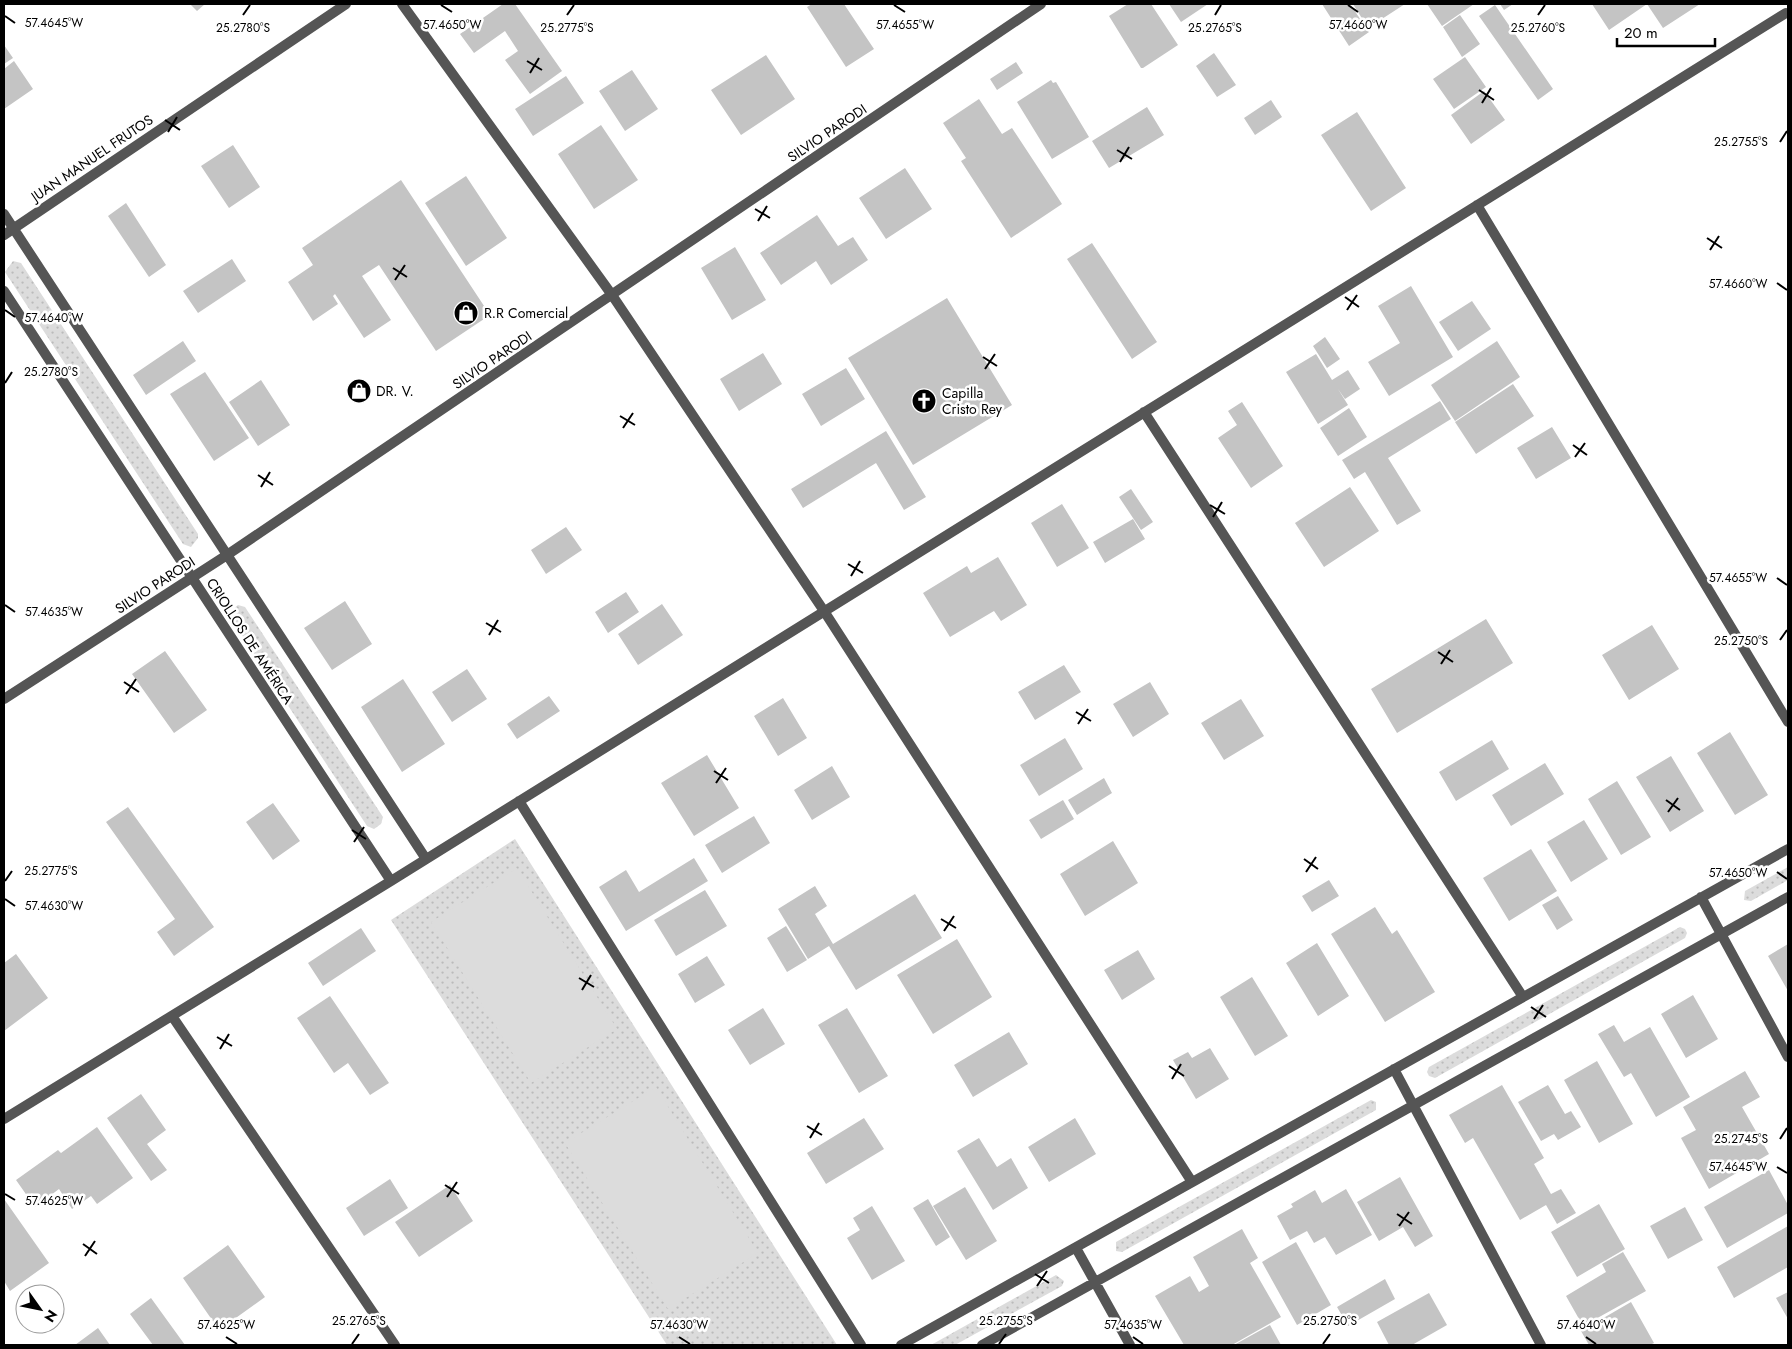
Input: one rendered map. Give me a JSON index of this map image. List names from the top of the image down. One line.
{"streets":{"street":["SILVIO PARODI","JUAN MANUEL FRUTOS","CRIOLLOS DE AMÉRICA"]},"crossings":[["SILVIO PARODI","CRIOLLOS DE AMÉRICA"]],"places":{"shop":["R.R Comercial","DR. V."],"church":["Capilla Cristo Rey"]},"scale_bar":"20 m","north":"bottom right","coordinates":["57.4645°W","57.4650°W","57.4655°W","57.4660°W","25.2780°S","25.2775°S","25.2760°S","25.2765°S","25.2755°S","57.4640°W","57.4635°W","25.2750°S","57.4630°W","25.2745°S","57.4625°W"]}
